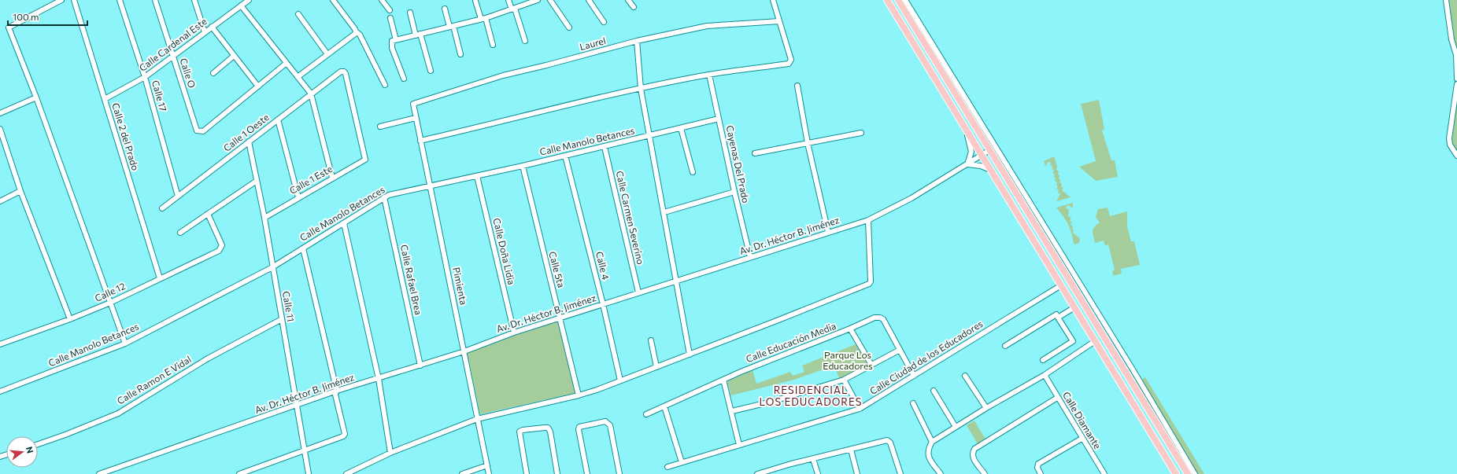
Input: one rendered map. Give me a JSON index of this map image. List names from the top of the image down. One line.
{"streets":{"street":["Laurel","Calle Cardenal Este","Calle O","Calle 17","Calle 1 Oeste","Calle 2 del Prado","Calle Manolo Betances","Cayenas Del Prado","Calle 1 Este","Calle Carmen Severino","Av. Dr. Héctor B. Jiménez","Calle Doña Lidia","Calle 4","Calle 5ta","Calle Rafael Brea","Pimienta","Calle 12","Calle 11","Calle Educación Media","Calle Ciudad de los Educadores","Calle Ramon E Vidal","Calle Diamante"]},"crossings":[["Laurel","Pimienta"],["Calle Cardenal Este","Calle O"],["Calle Cardenal Este","Calle 17"],["Calle Cardenal Este","Calle 2 del Prado"],["Calle 17","Calle 1 Oeste"],["Calle 1 Oeste","Calle 1 Este"],["Calle 1 Oeste","Calle 11"],["Calle 2 del Prado","Calle 12"],["Calle Manolo Betances","Cayenas Del Prado"],["Calle Manolo Betances","Calle Carmen Severino"],["Calle Manolo Betances","Calle Doña Lidia"],["Calle Manolo Betances","Calle 4"],["Calle Manolo Betances","Calle 5ta"],["Calle Manolo Betances","Calle Rafael Brea"],["Calle Manolo Betances","Pimienta"],["Calle Manolo Betances","Calle 11"],["Cayenas Del Prado","Av. Dr. Héctor B. Jiménez"],["Calle 1 Este","Calle 11"],["Calle Carmen Severino","Av. Dr. Héctor B. Jiménez"],["Av. Dr. Héctor B. Jiménez","Calle Doña Lidia"],["Av. Dr. Héctor B. Jiménez","Calle 4"],["Av. Dr. Héctor B. Jiménez","Calle 5ta"],["Av. Dr. Héctor B. Jiménez","Calle Rafael Brea"],["Av. Dr. Héctor B. Jiménez","Pimienta"],["Av. Dr. Héctor B. Jiménez","Calle 11"],["Calle 11","Calle Ramon E Vidal"],["Calle Educación Media","Calle Ciudad de los Educadores"]],"districts":["RESIDENCIAL LOS EDUCADORES"],"parks":["Parque Los Educadores"],"scale_bar":"100 m","north":"right"}
